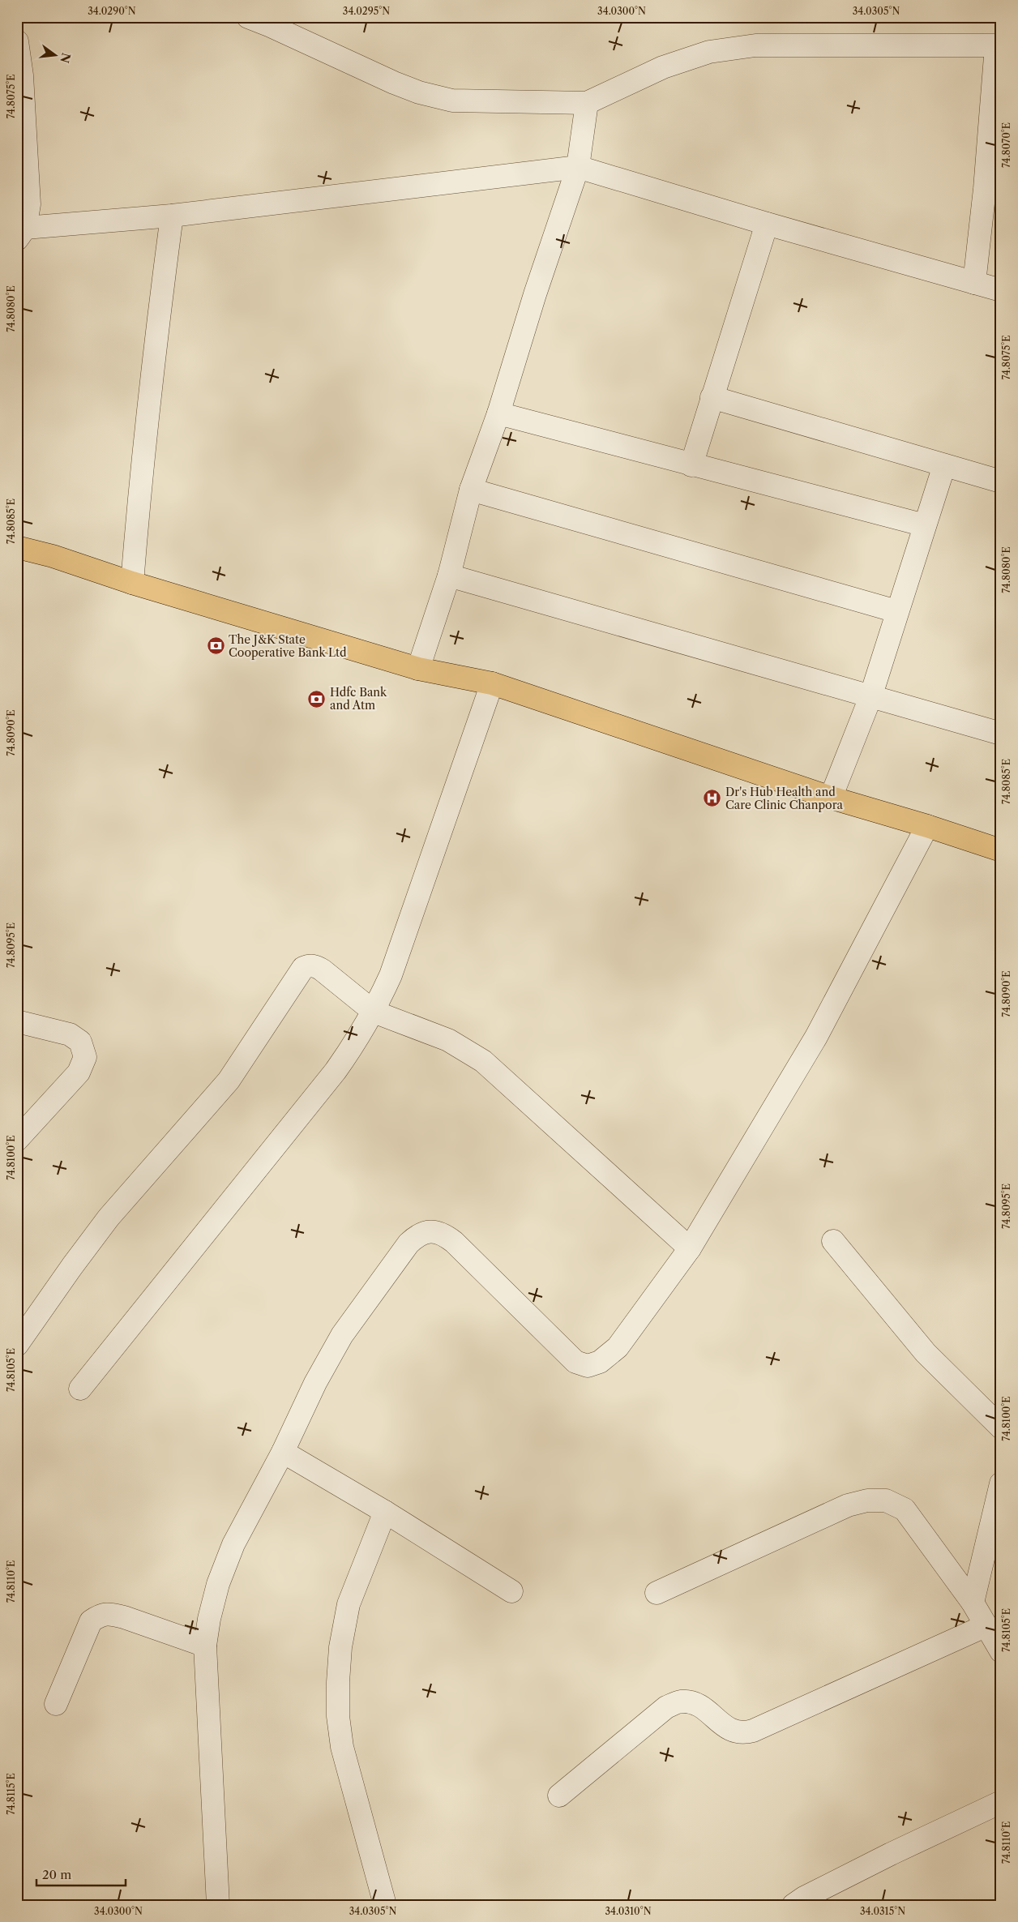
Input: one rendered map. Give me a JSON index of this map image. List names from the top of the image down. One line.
{"places":{"bank":["The J&K State Cooperative Bank Ltd","Hdfc Bank and Atm"],"hospital":["Dr's Hub Health and Care Clinic Chanpora"]},"scale_bar":"20 m","north":"right","coordinates":["34.0290°N","34.0295°N","34.0300°N","34.0305°N","74.8075°E","74.8070°E","74.8080°E","74.8085°E","74.8090°E","74.8095°E","74.8100°E","74.8105°E","74.8110°E","74.8115°E","34.0310°N","34.0315°N"]}
